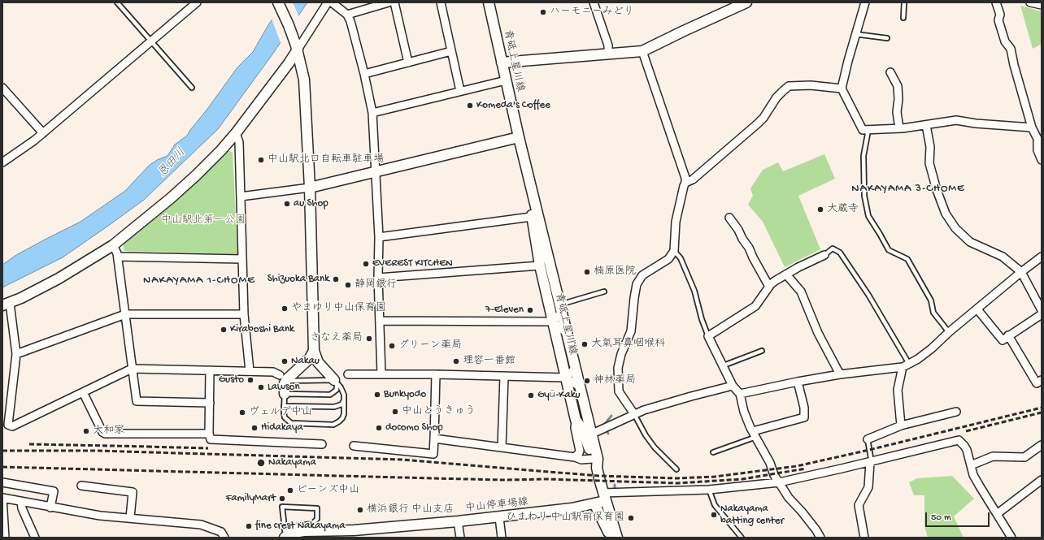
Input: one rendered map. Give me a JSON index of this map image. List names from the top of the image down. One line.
{"streets":{"street":["青砥上星川線","中山停車場線"]},"crossings":[["青砥上星川線","中山停車場線"]],"districts":["NAKAYAMA 3-CHOME","NAKAYAMA 1-CHOME"],"water":["恩田川"],"parks":["中山駅北第一公園"],"places":["ハーモニーみどり","Komeda's Coffee","中山駅北口自転車駐車場","au Shop","大蔵寺","EVEREST KITCHEN","楠原医院","Shizuoka Bank","静岡銀行","やまゆり中山保育園","7-Eleven","Kiraboshi Bank","さなえ薬局","大氣耳鼻咽喉科","グリーン薬局","Nakau","理容一番館","Gusto","神林薬局","Lawson","Bunkyodo","Gyū-Kaku","中山とうきゅう","ヴェルデ中山","Hidakaya","docomo Shop","大和家","Nakayama","ビーンズ中山","FamilyMart","横浜銀行 中山支店","Nakayama batting center","ひまわり 中山駅前保育園","fine crest Nakayama"],"scale_bar":"50 m"}
